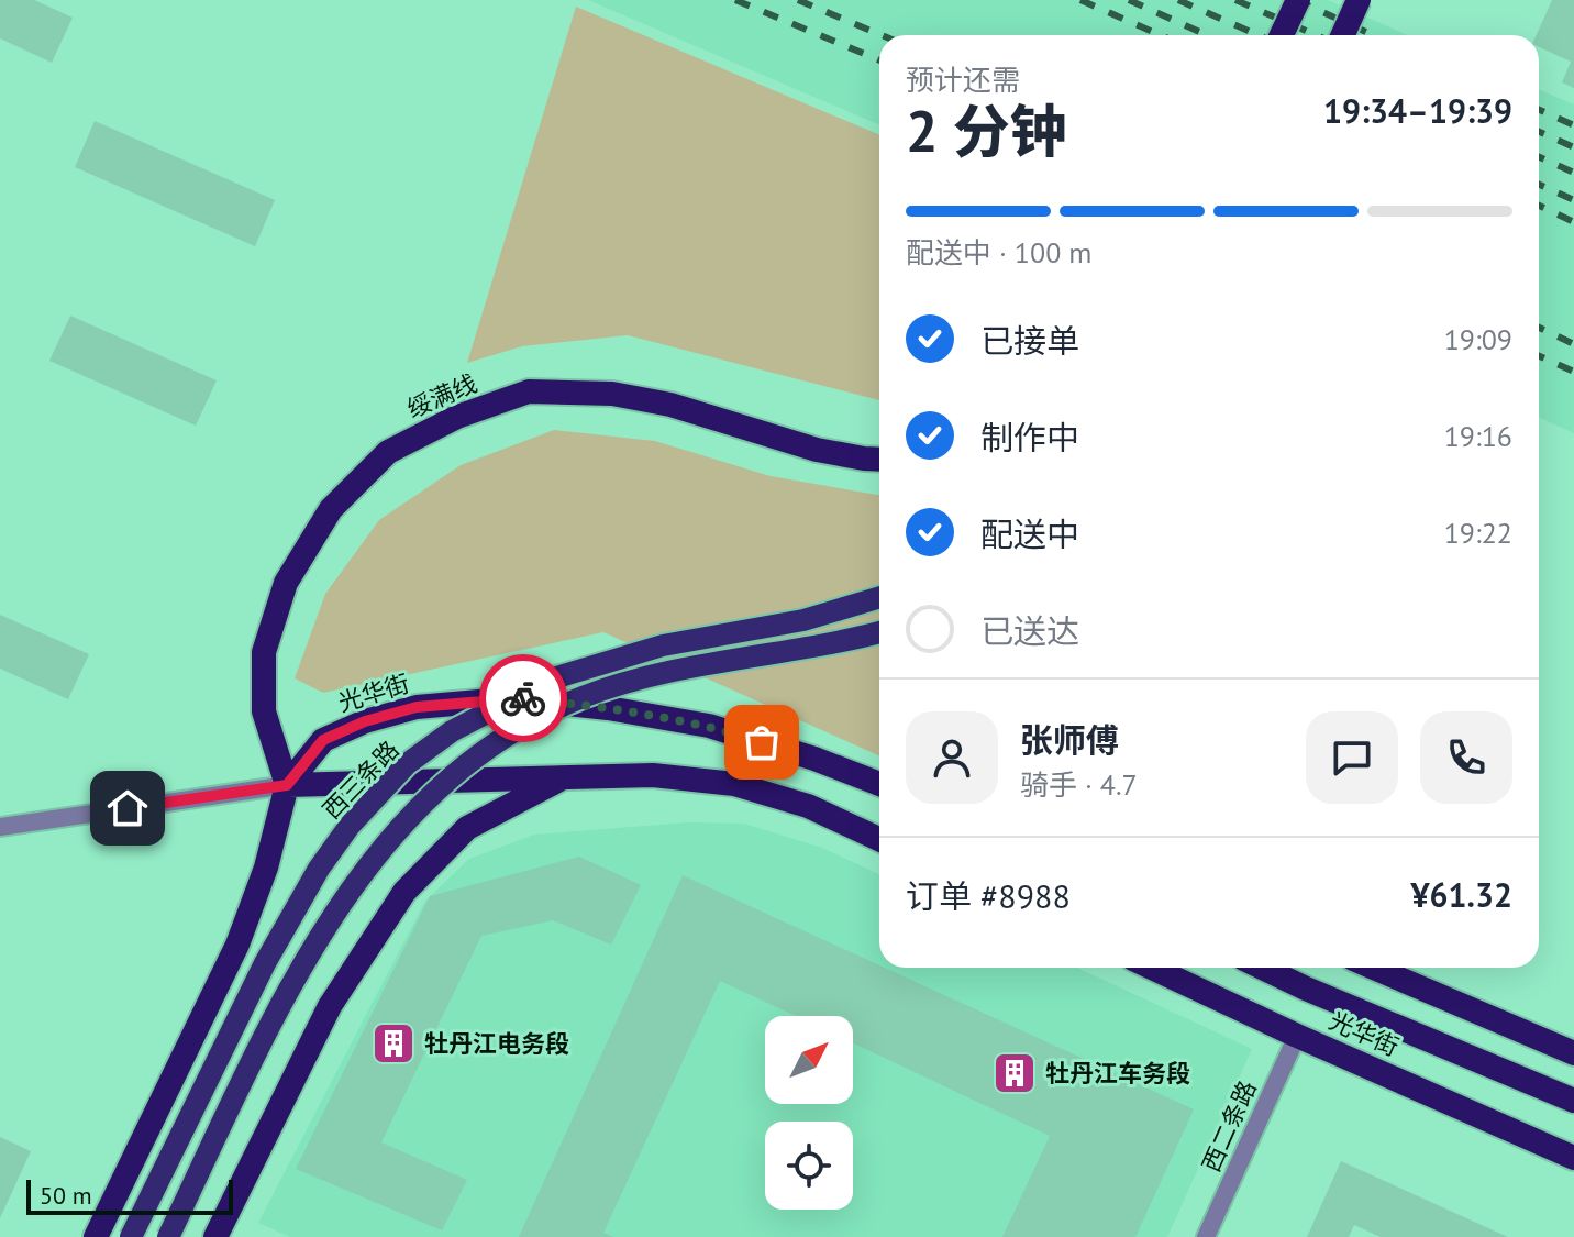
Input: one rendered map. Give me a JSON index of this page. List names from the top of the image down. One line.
{"streets":{"highway":["绥满线","光华街"],"main road":["西三条路"],"street":["西二条路"]},"crossings":[["绥满线","光华街"],["光华街","西二条路"]],"places":{"building":["牡丹江电务段","牡丹江车务段"]},"scale_bar":"50 m","north":"top right","page":{"heading":["2 分钟","预计还需","19:34–19:39"],"panel":["张师傅","骑手 · 4.7","订单 #8988","¥61.32"],"bar":"配送中 · 100 m","list":[["已接单","19:09"],["制作中","19:16"],["配送中","19:22"],"已送达"],"scale":"50 m"}}
